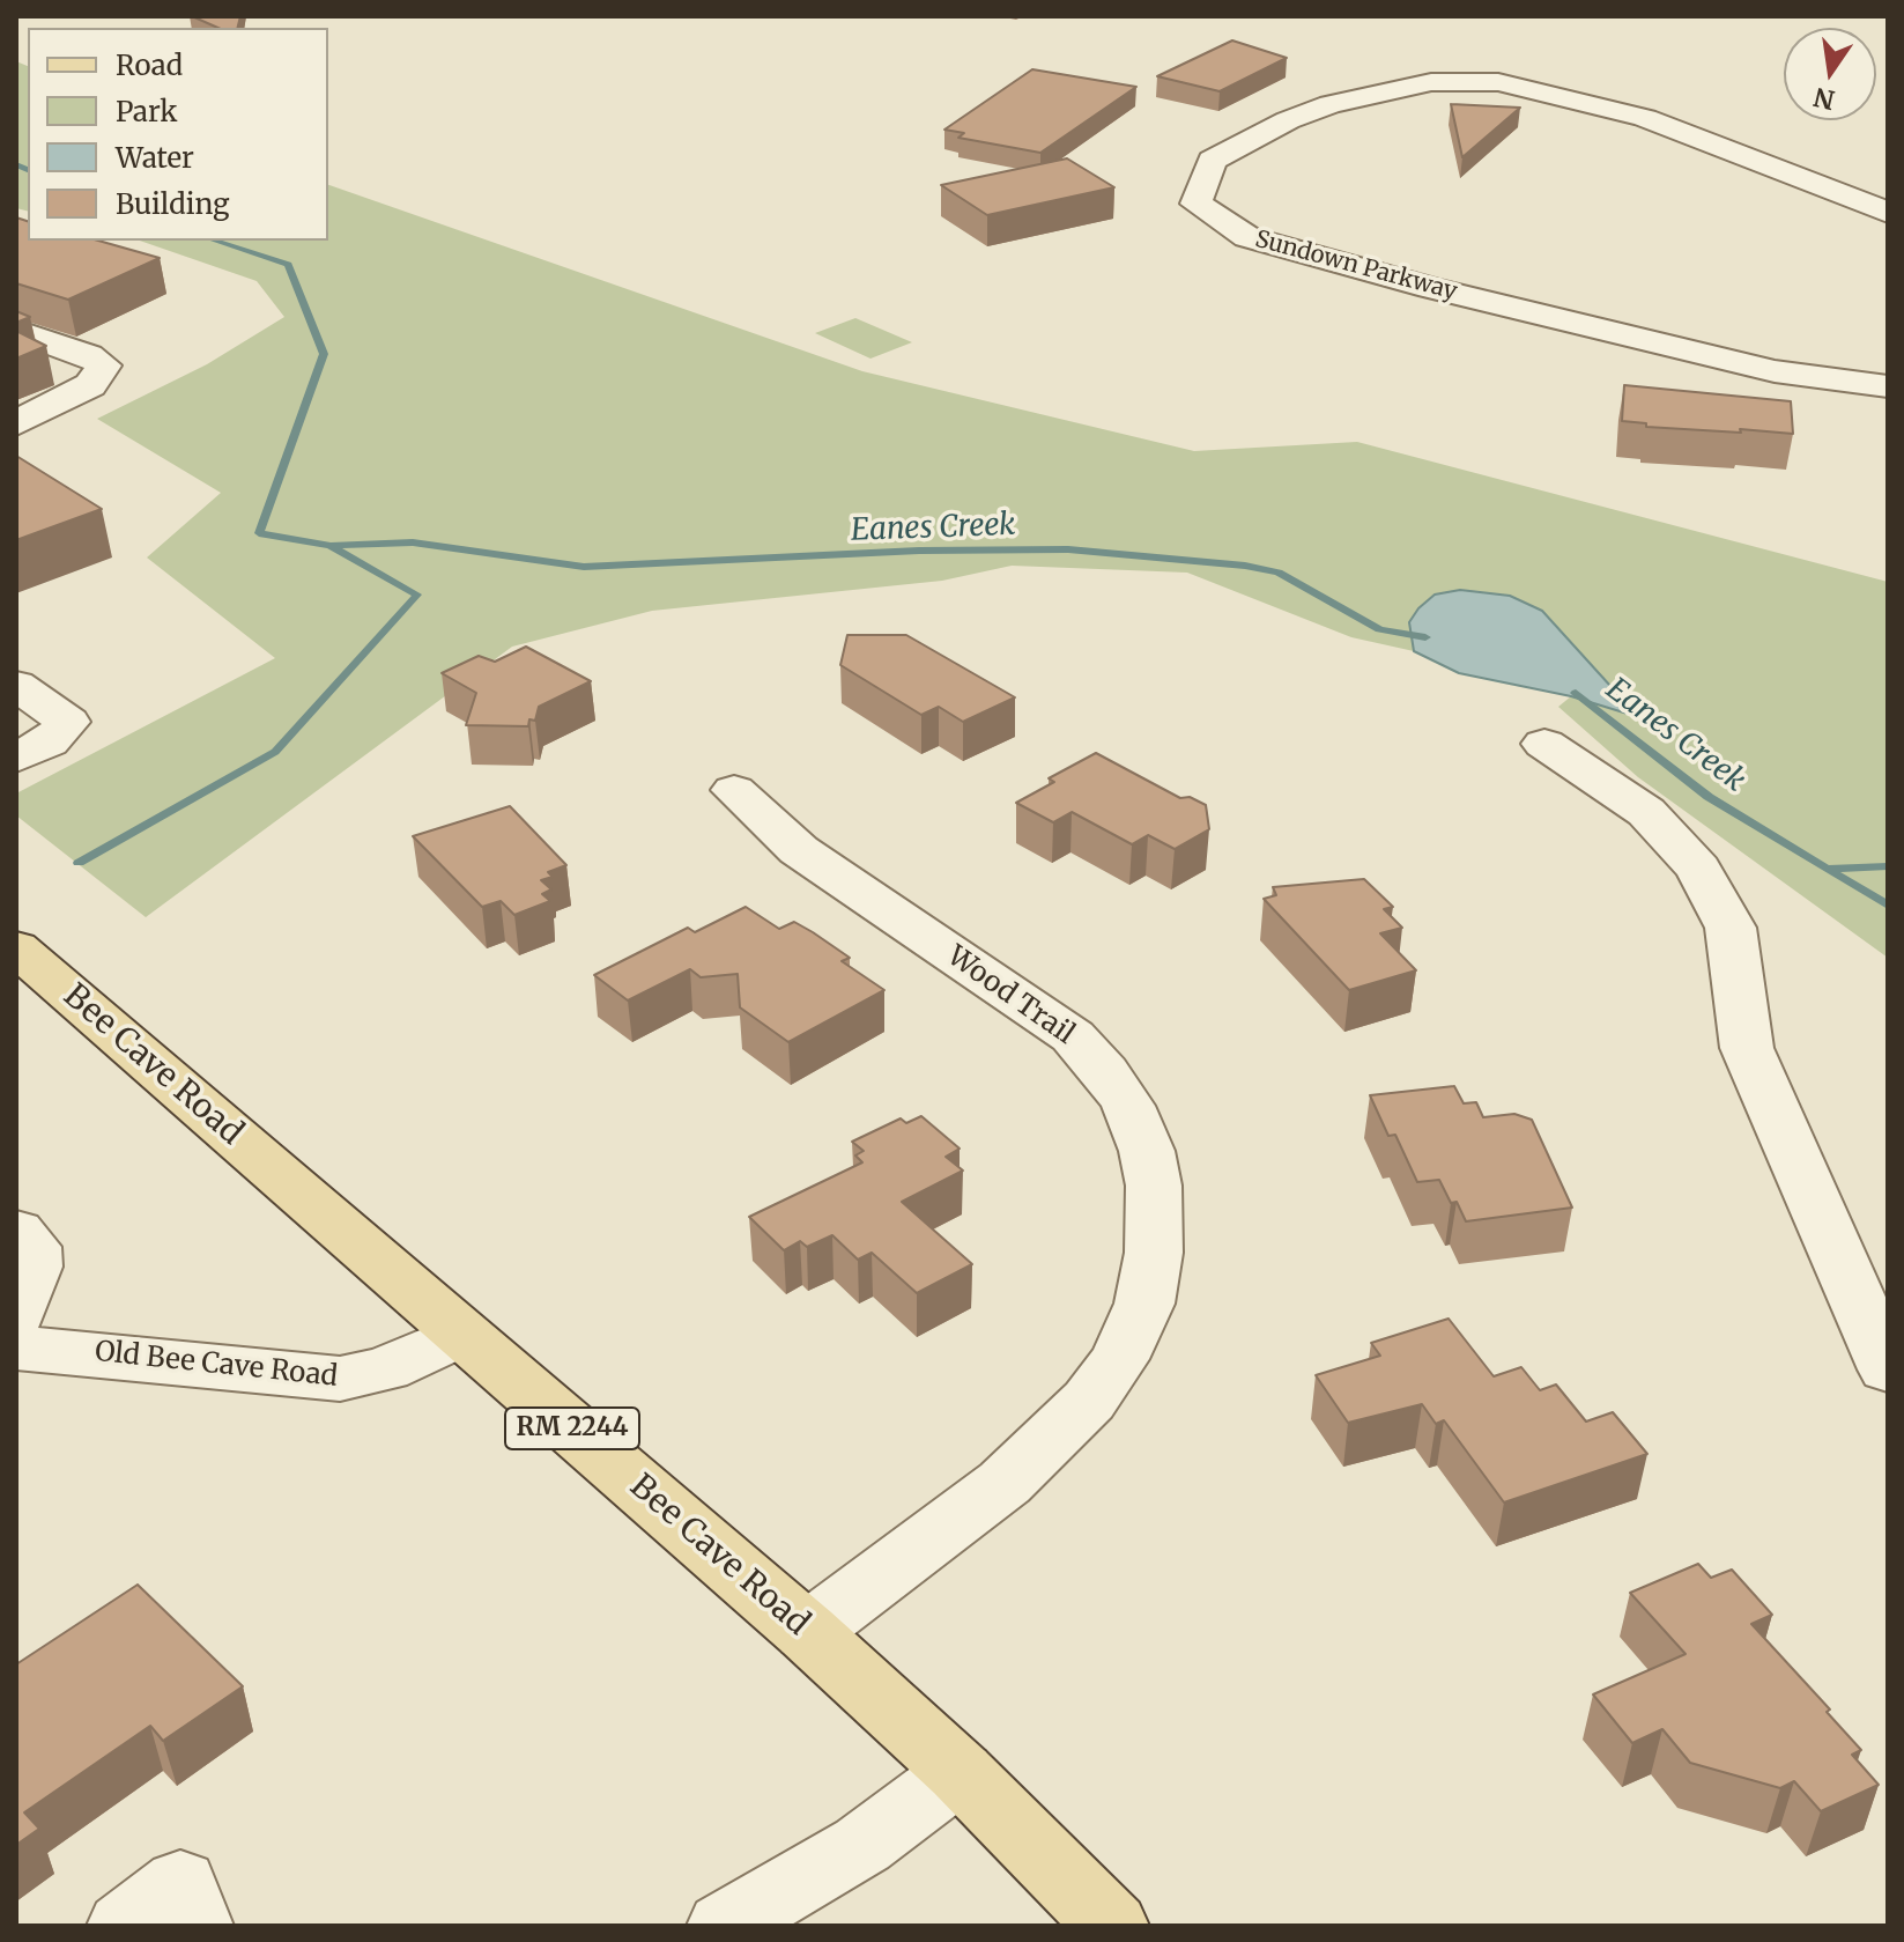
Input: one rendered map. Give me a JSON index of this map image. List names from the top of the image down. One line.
{"streets":{"main road":["Bee Cave Road","RM 2244"],"street":["Sundown Parkway","Wood Trail","Old Bee Cave Road"]},"crossings":[["Wood Trail","Bee Cave Road"],["Bee Cave Road","Old Bee Cave Road"]],"water":["Eanes Creek"],"legend":["Road","Park","Water","Building"],"north":"bottom"}
